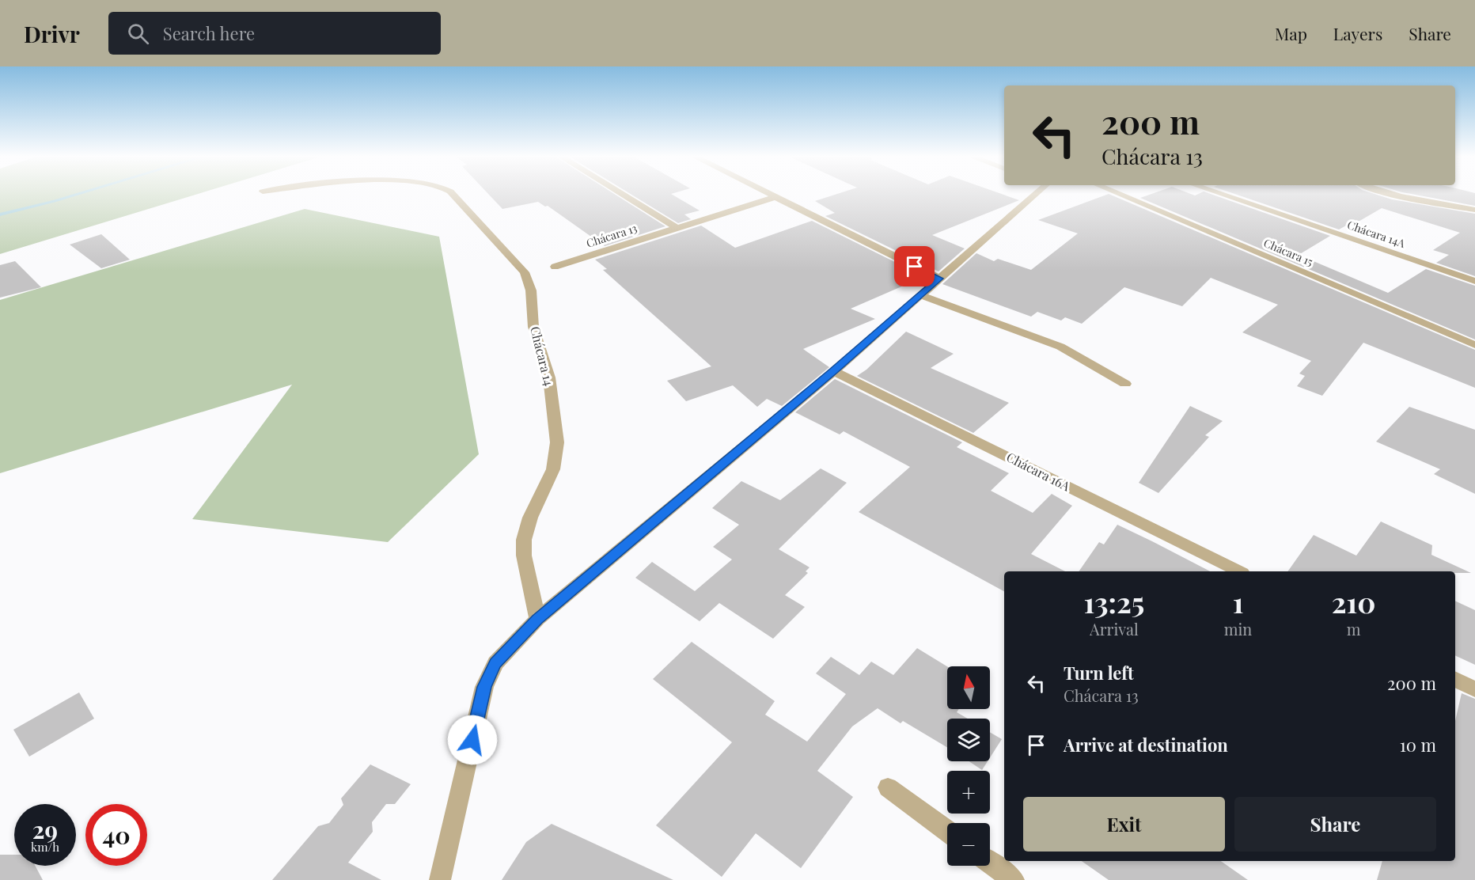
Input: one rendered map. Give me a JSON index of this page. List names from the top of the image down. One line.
{"streets":{"street":["Chácara 14A","Chácara 13","Chácara 15","Chácara 14","Chácara 16A"]},"north":"top","page":{"header":"Drivr","search":"Search here","nav":["Map","Layers","Share"],"turn":["200 m","Chácara 13"],"eta":["13:25","Arrival","1","min","210","m"],"list":[{"name":"Turn left","note":"Chácara 13","value":"200 m"},{"name":"Arrive at destination","value":"10 m"}],"map_buttons":["+","−"],"buttons":["Exit","Share"],"speed":"29 km/h","limit":"40"}}
